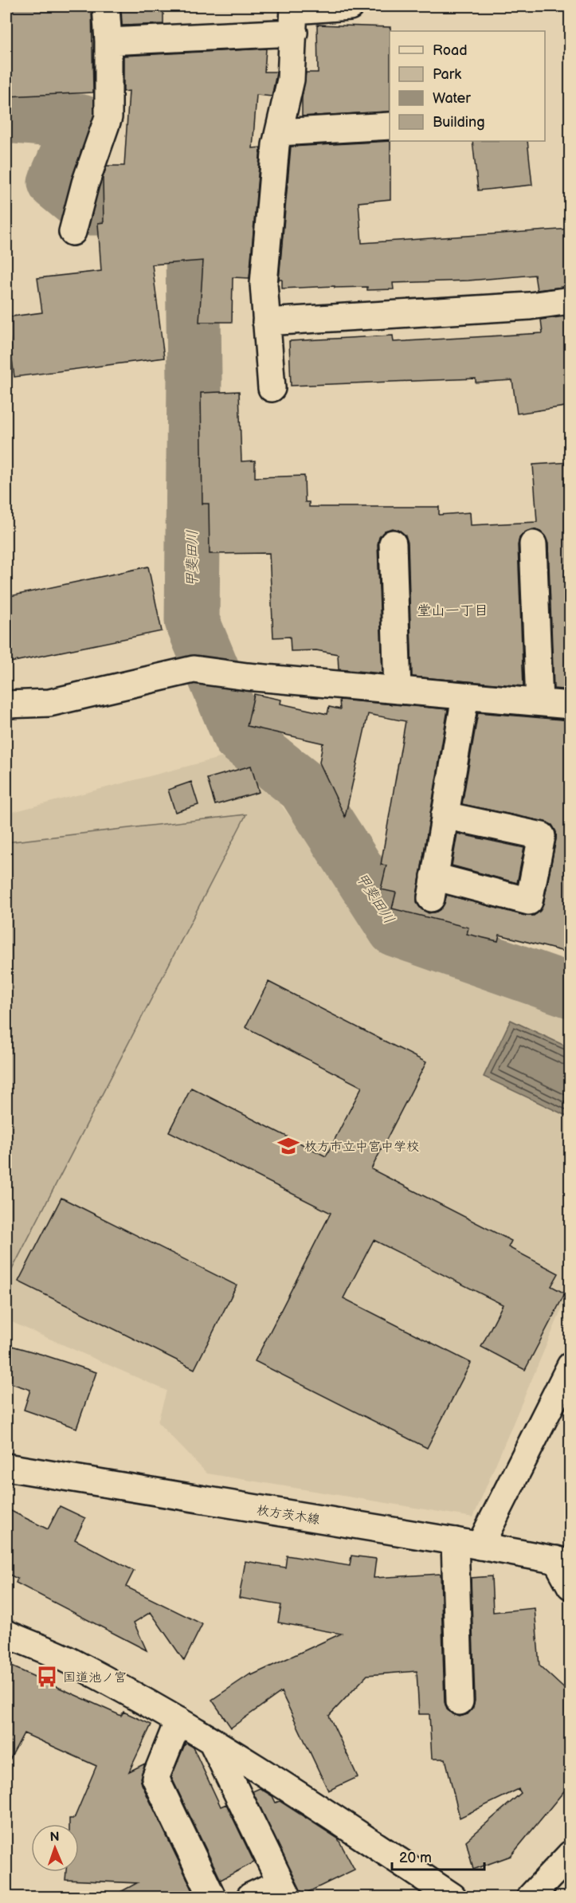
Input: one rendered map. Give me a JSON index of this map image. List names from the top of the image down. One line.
{"streets":{"main road":["枚方茨木線"]},"districts":["堂山一丁目"],"water":["甲斐田川"],"places":{"school or university":["枚方市立中宮中学校"],"bus stop":["国道池ノ宮"]},"legend":["Road","Park","Water","Building"],"scale_bar":"20 m","north":"top"}
